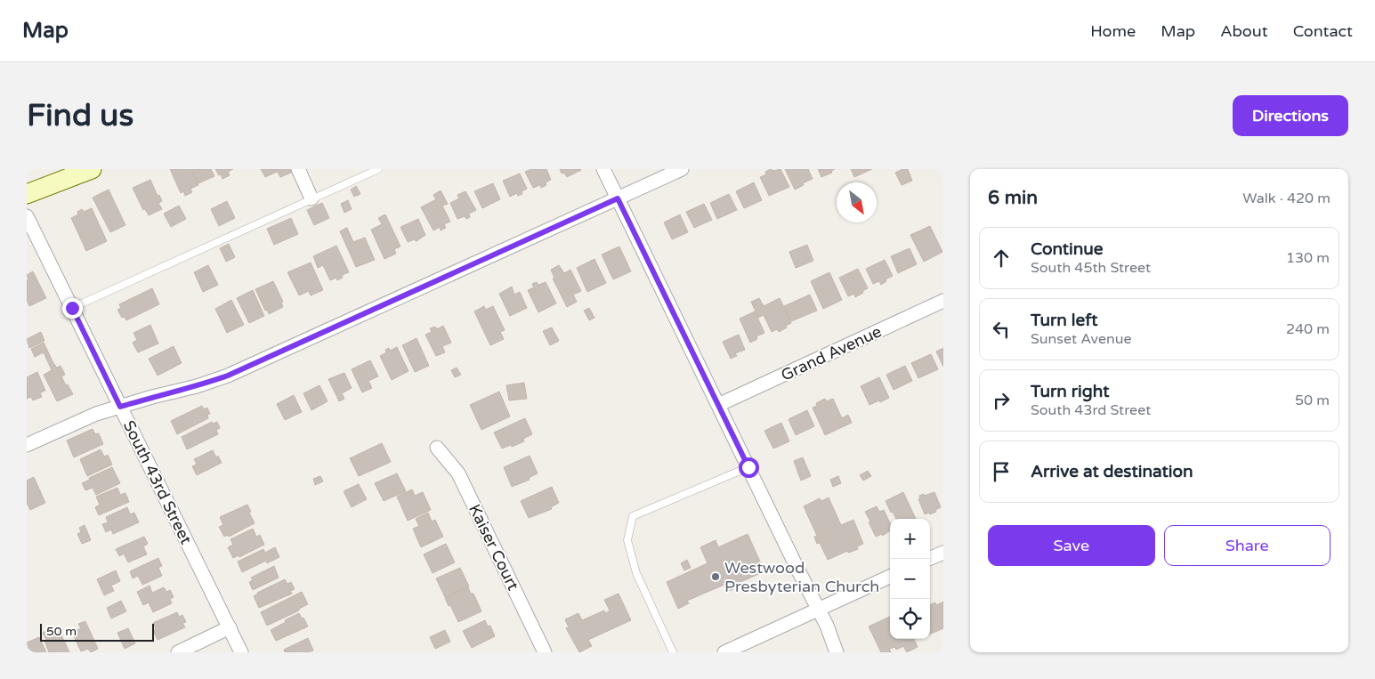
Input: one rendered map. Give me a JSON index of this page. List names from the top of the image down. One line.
{"streets":{"street":["Grand Avenue","South 43rd Street","Kaiser Court"]},"places":["Westwood Presbyterian Church"],"scale_bar":"50 m","north":"bottom right","page":{"header":"Map","nav":["Home","Map","About","Contact"],"buttons":["Directions",["Save","Share"]],"title":"Find us","heading":["6 min","Walk · 420 m"],"list":[["Continue","South 45th Street","130 m"],["Turn left","Sunset Avenue","240 m"],["Turn right","South 43rd Street","50 m"],"Arrive at destination"],"map_buttons":["+","−"],"scale":"50 m"}}
